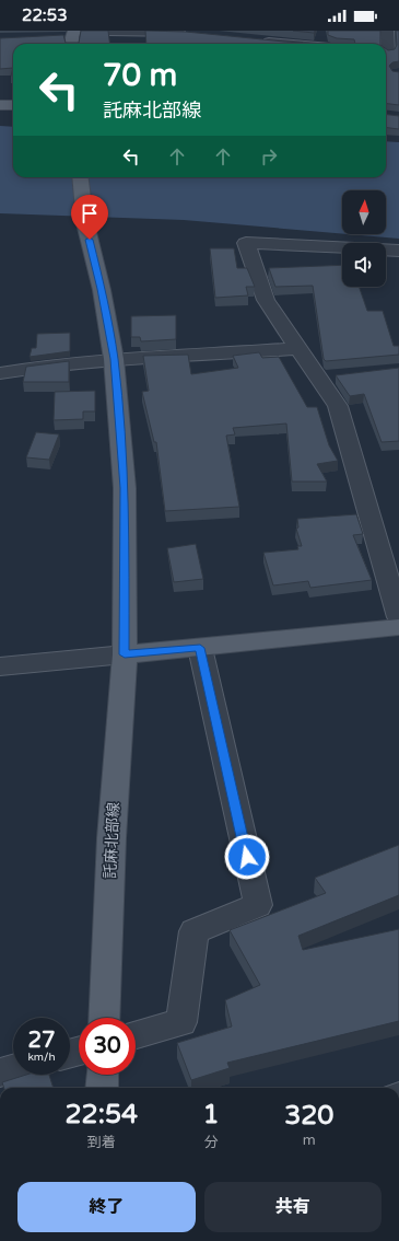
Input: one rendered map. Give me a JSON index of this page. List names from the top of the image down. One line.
{"streets":{"main road":["託麻北部線"]},"north":"top","page":{"status":"22:53","turn":["70 m","託麻北部線"],"speed":"27 km/h","limit":"30","eta":["22:54","到着","1","分","320","m"],"buttons":["終了","共有"]}}
